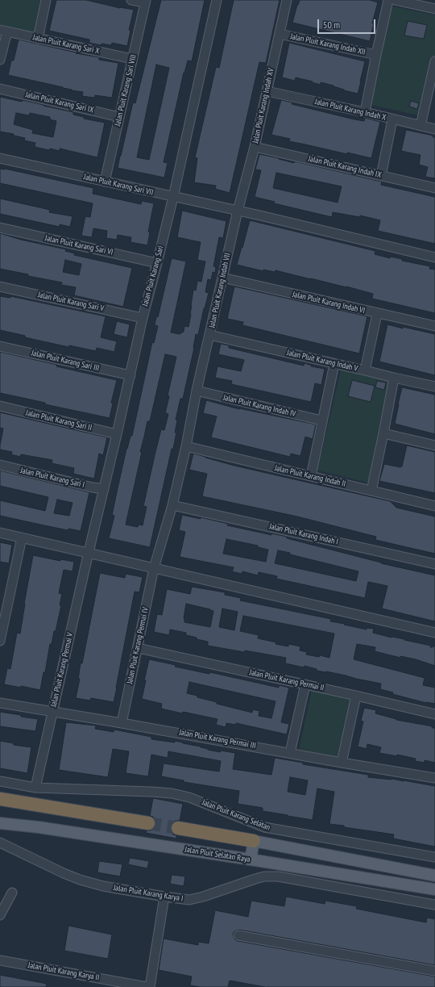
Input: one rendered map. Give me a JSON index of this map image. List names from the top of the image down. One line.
{"streets":{"main road":["Jalan Pluit Selatan Raya"],"street":["Jalan Pluit Karang Sari X","Jalan Pluit Karang Indah XII","Jalan Pluit Karang Sari VIII","Jalan Pluit Karang Sari IX","Jalan Pluit Karang Indah XV","Jalan Pluit Karang Indah X","Jalan Pluit Karang Indah IX","Jalan Pluit Karang Sari VII","Jalan Pluit Karang Sari VI","Jalan Pluit Karang Sari","Jalan Pluit Karang Indah VII","Jalan Pluit Karang Sari V","Jalan Pluit Karang Indah VI","Jalan Pluit Karang Sari III","Jalan Pluit Karang Indah V","Jalan Pluit Karang Indah IV","Jalan Pluit Karang Sari II","Jalan Pluit Karang Indah II","Jalan Pluit Karang Sari I","Jalan Pluit Karang Indah I","Jalan Pluit Karang Permai IV","Jalan Pluit Karang Permai V","Jalan Pluit Karang Permai II","Jalan Pluit Karang Permai III","Jalan Pluit Karang Selatan","Jalan Pluit Karang Karya I","Jalan Pluit Karang Karya II"]},"crossings":[["Jalan Pluit Karang Sari X","Jalan Pluit Karang Sari VIII"],["Jalan Pluit Karang Indah XII","Jalan Pluit Karang Indah XV"],["Jalan Pluit Karang Sari VIII","Jalan Pluit Karang Sari IX"],["Jalan Pluit Karang Sari VIII","Jalan Pluit Karang Sari VII"],["Jalan Pluit Karang Indah XV","Jalan Pluit Karang Indah X"],["Jalan Pluit Karang Indah XV","Jalan Pluit Karang Indah IX"],["Jalan Pluit Karang Indah XV","Jalan Pluit Karang Sari VII"],["Jalan Pluit Karang Indah XV","Jalan Pluit Karang Indah VII"],["Jalan Pluit Karang Sari VII","Jalan Pluit Karang Sari"],["Jalan Pluit Karang Sari VII","Jalan Pluit Karang Indah VII"],["Jalan Pluit Karang Sari VI","Jalan Pluit Karang Sari"],["Jalan Pluit Karang Sari","Jalan Pluit Karang Sari V"],["Jalan Pluit Karang Sari","Jalan Pluit Karang Sari III"],["Jalan Pluit Karang Sari","Jalan Pluit Karang Sari II"],["Jalan Pluit Karang Sari","Jalan Pluit Karang Sari I"],["Jalan Pluit Karang Sari","Jalan Pluit Karang Permai V"],["Jalan Pluit Karang Indah VII","Jalan Pluit Karang Indah VI"],["Jalan Pluit Karang Indah VII","Jalan Pluit Karang Indah V"],["Jalan Pluit Karang Indah VII","Jalan Pluit Karang Indah IV"],["Jalan Pluit Karang Indah VII","Jalan Pluit Karang Indah II"],["Jalan Pluit Karang Indah VII","Jalan Pluit Karang Indah I"],["Jalan Pluit Karang Indah VII","Jalan Pluit Karang Permai IV"],["Jalan Pluit Karang Permai IV","Jalan Pluit Karang Permai II"],["Jalan Pluit Karang Permai IV","Jalan Pluit Karang Permai III"],["Jalan Pluit Karang Permai V","Jalan Pluit Karang Permai III"],["Jalan Pluit Karang Permai V","Jalan Pluit Karang Selatan"]],"scale_bar":"50 m"}
